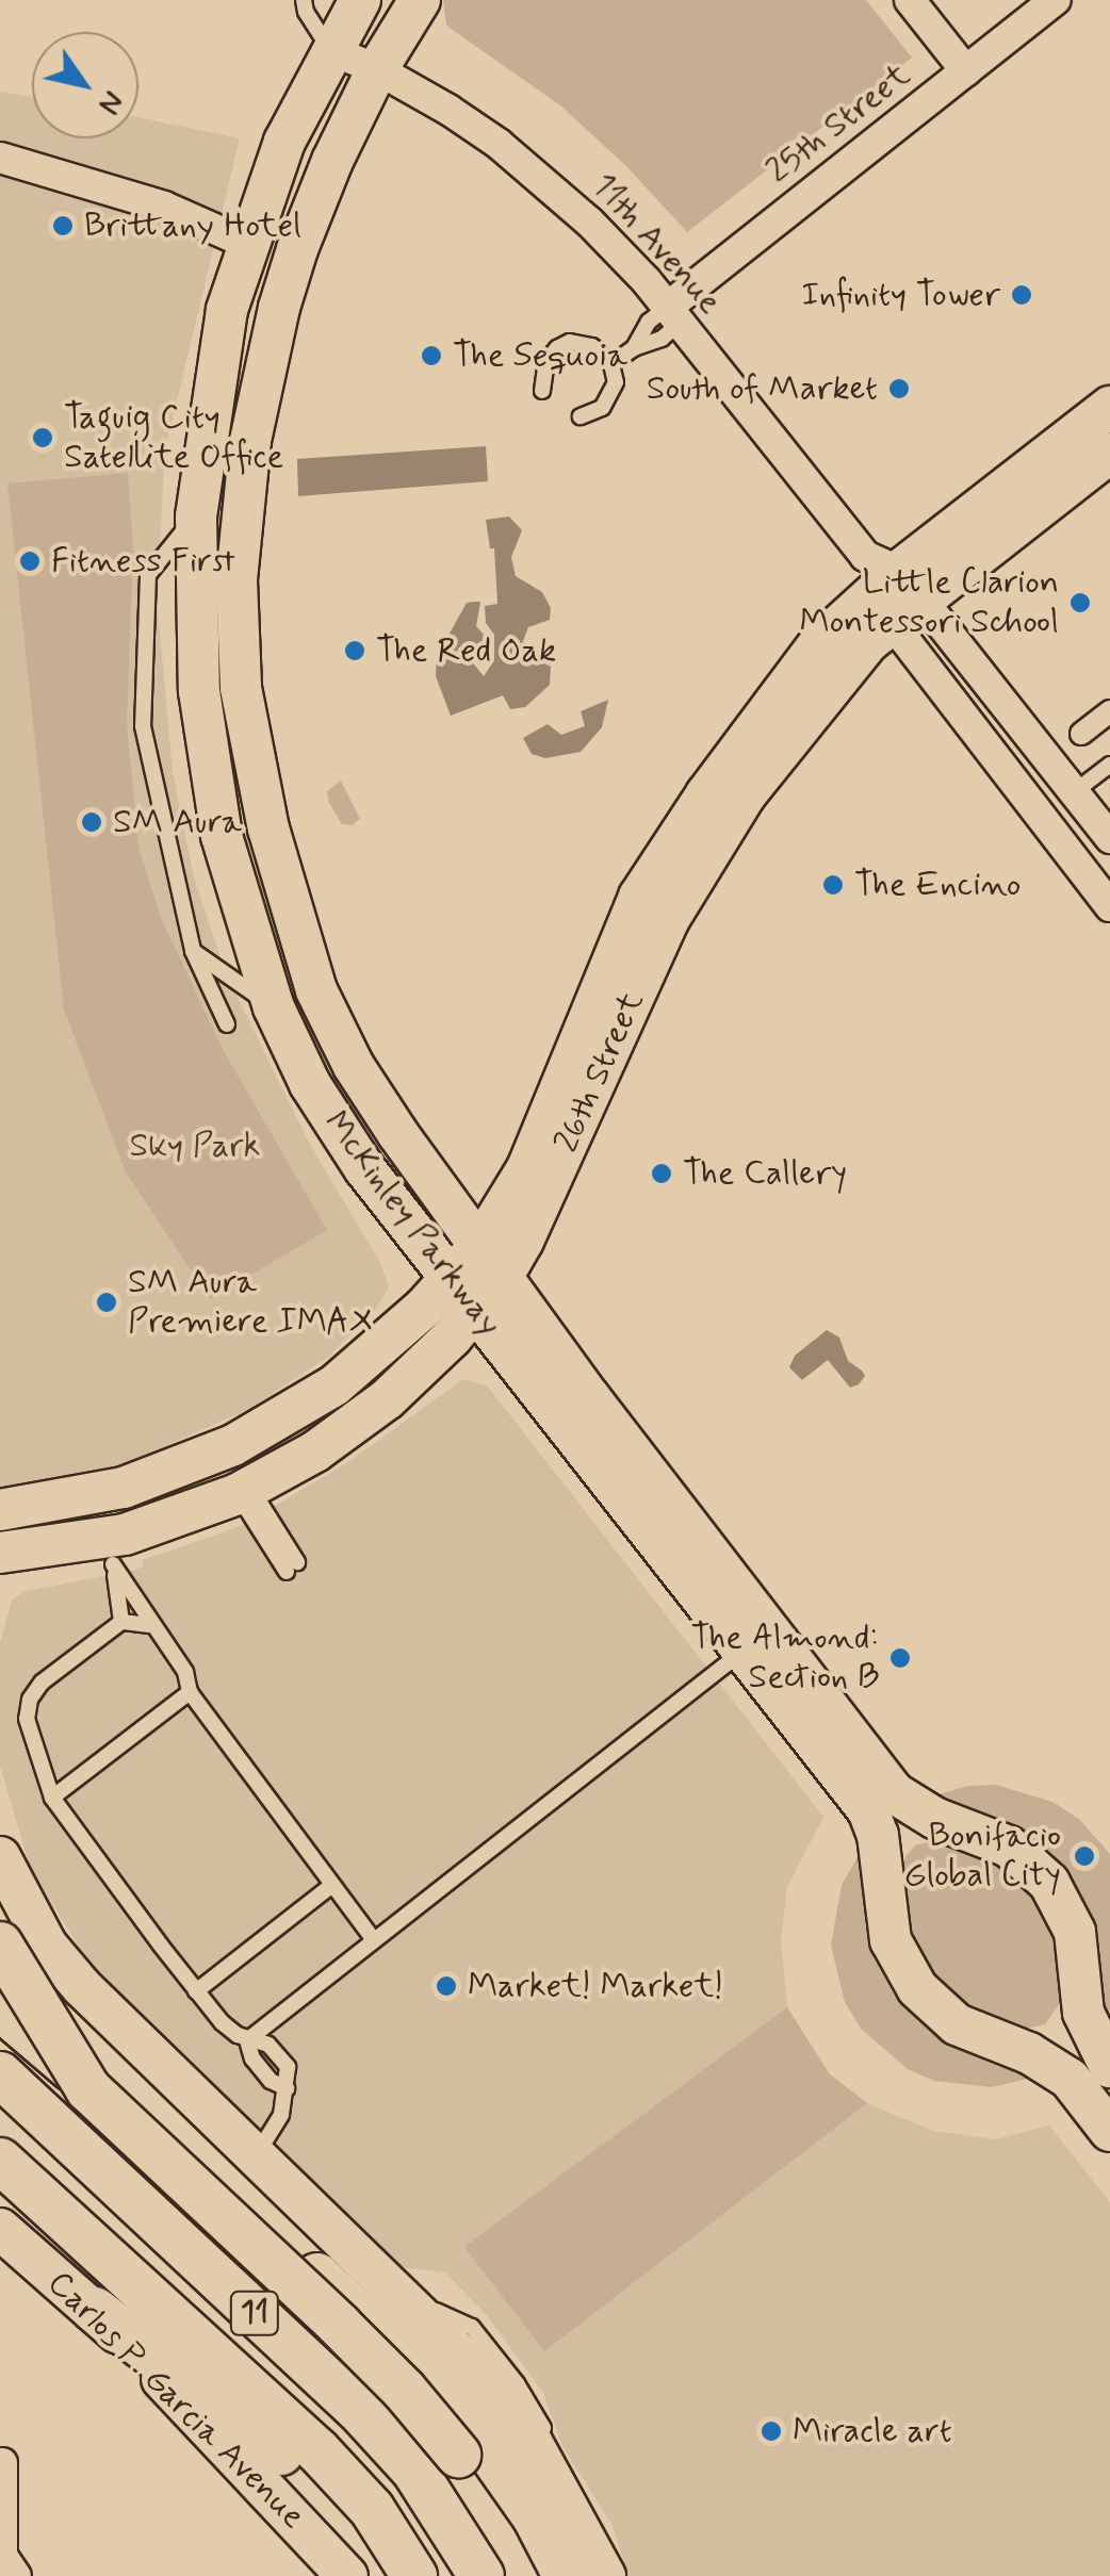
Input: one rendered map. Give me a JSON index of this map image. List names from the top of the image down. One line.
{"streets":{"main road":["26th Street","McKinley Parkway","11","Carlos P. Garcia Avenue"],"street":["25th Street","11th Avenue"]},"crossings":[["25th Street","11th Avenue"],["11th Avenue","26th Street"],["11th Avenue","McKinley Parkway"],["26th Street","McKinley Parkway"]],"parks":["Sky Park"],"places":["Brittany Hotel","Infinity Tower","The Sequoia","South of Market","Taguig City Satellite Office","Fitness First","Little Clarion Montessori School","The Red Oak","SM Aura","The Encino","The Callery","SM Aura Premiere IMAX","The Almond: Section B","Bonifacio Global City","Market! Market!","Miracle art"],"north":"bottom right"}
